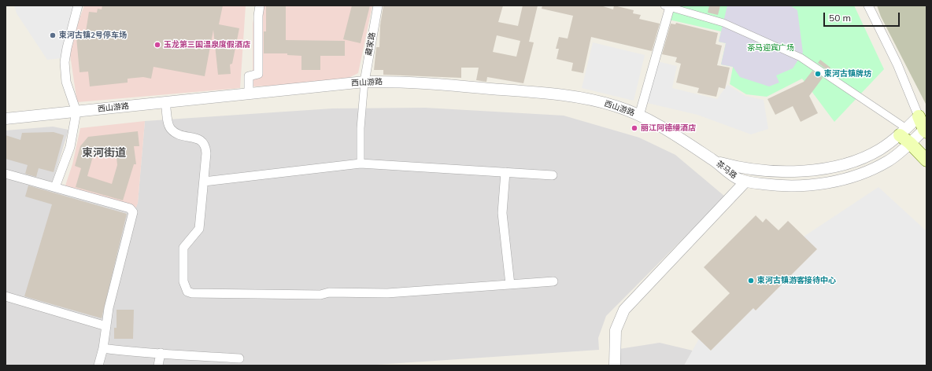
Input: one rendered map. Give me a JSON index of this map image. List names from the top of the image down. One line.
{"streets":{"street":["藏家路","西山游路","茶马路"]},"crossings":[["藏家路","西山游路"],["西山游路","茶马路"]],"districts":["束河街道"],"parks":["茶马迎宾广场"],"places":["束河古镇2号停车场","玉龙第三国温泉度假酒店","束河古镇牌坊","丽江阿德缦酒店","束河古镇游客接待中心"],"scale_bar":"50 m"}
